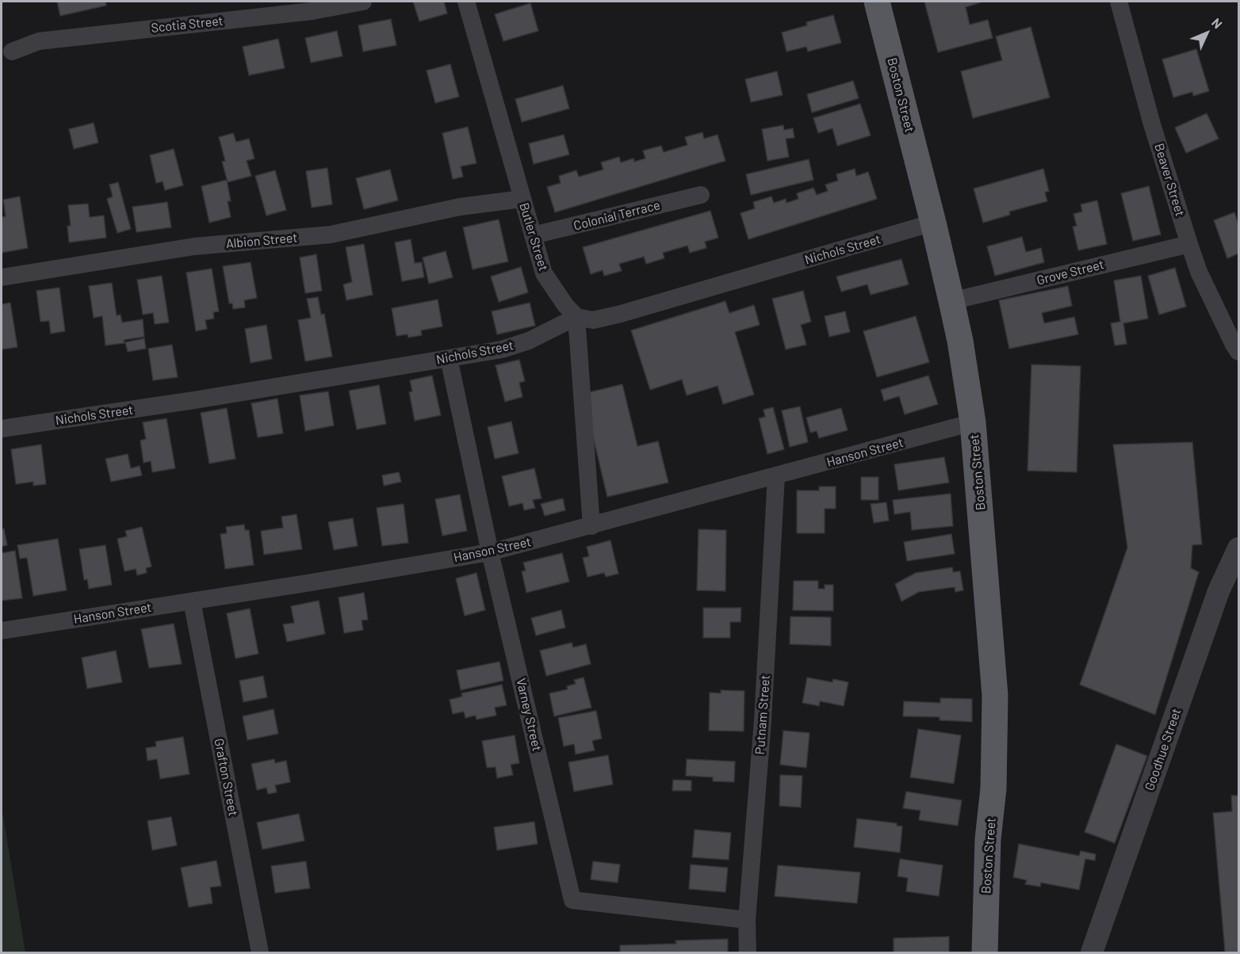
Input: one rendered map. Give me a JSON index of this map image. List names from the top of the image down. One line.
{"streets":{"main road":["Boston Street"],"street":["Scotia Street","Beaver Street","Colonial Terrace","Butler Street","Albion Street","Nichols Street","Grove Street","Hanson Street","Varney Street","Putnam Street","Goodhue Street","Grafton Street"]},"crossings":[["Boston Street","Nichols Street"],["Boston Street","Grove Street"],["Boston Street","Hanson Street"],["Beaver Street","Grove Street"],["Colonial Terrace","Butler Street"],["Butler Street","Albion Street"],["Butler Street","Nichols Street"],["Nichols Street","Varney Street"],["Hanson Street","Varney Street"],["Hanson Street","Putnam Street"],["Hanson Street","Grafton Street"],["Varney Street","Putnam Street"]],"north":"top right"}
